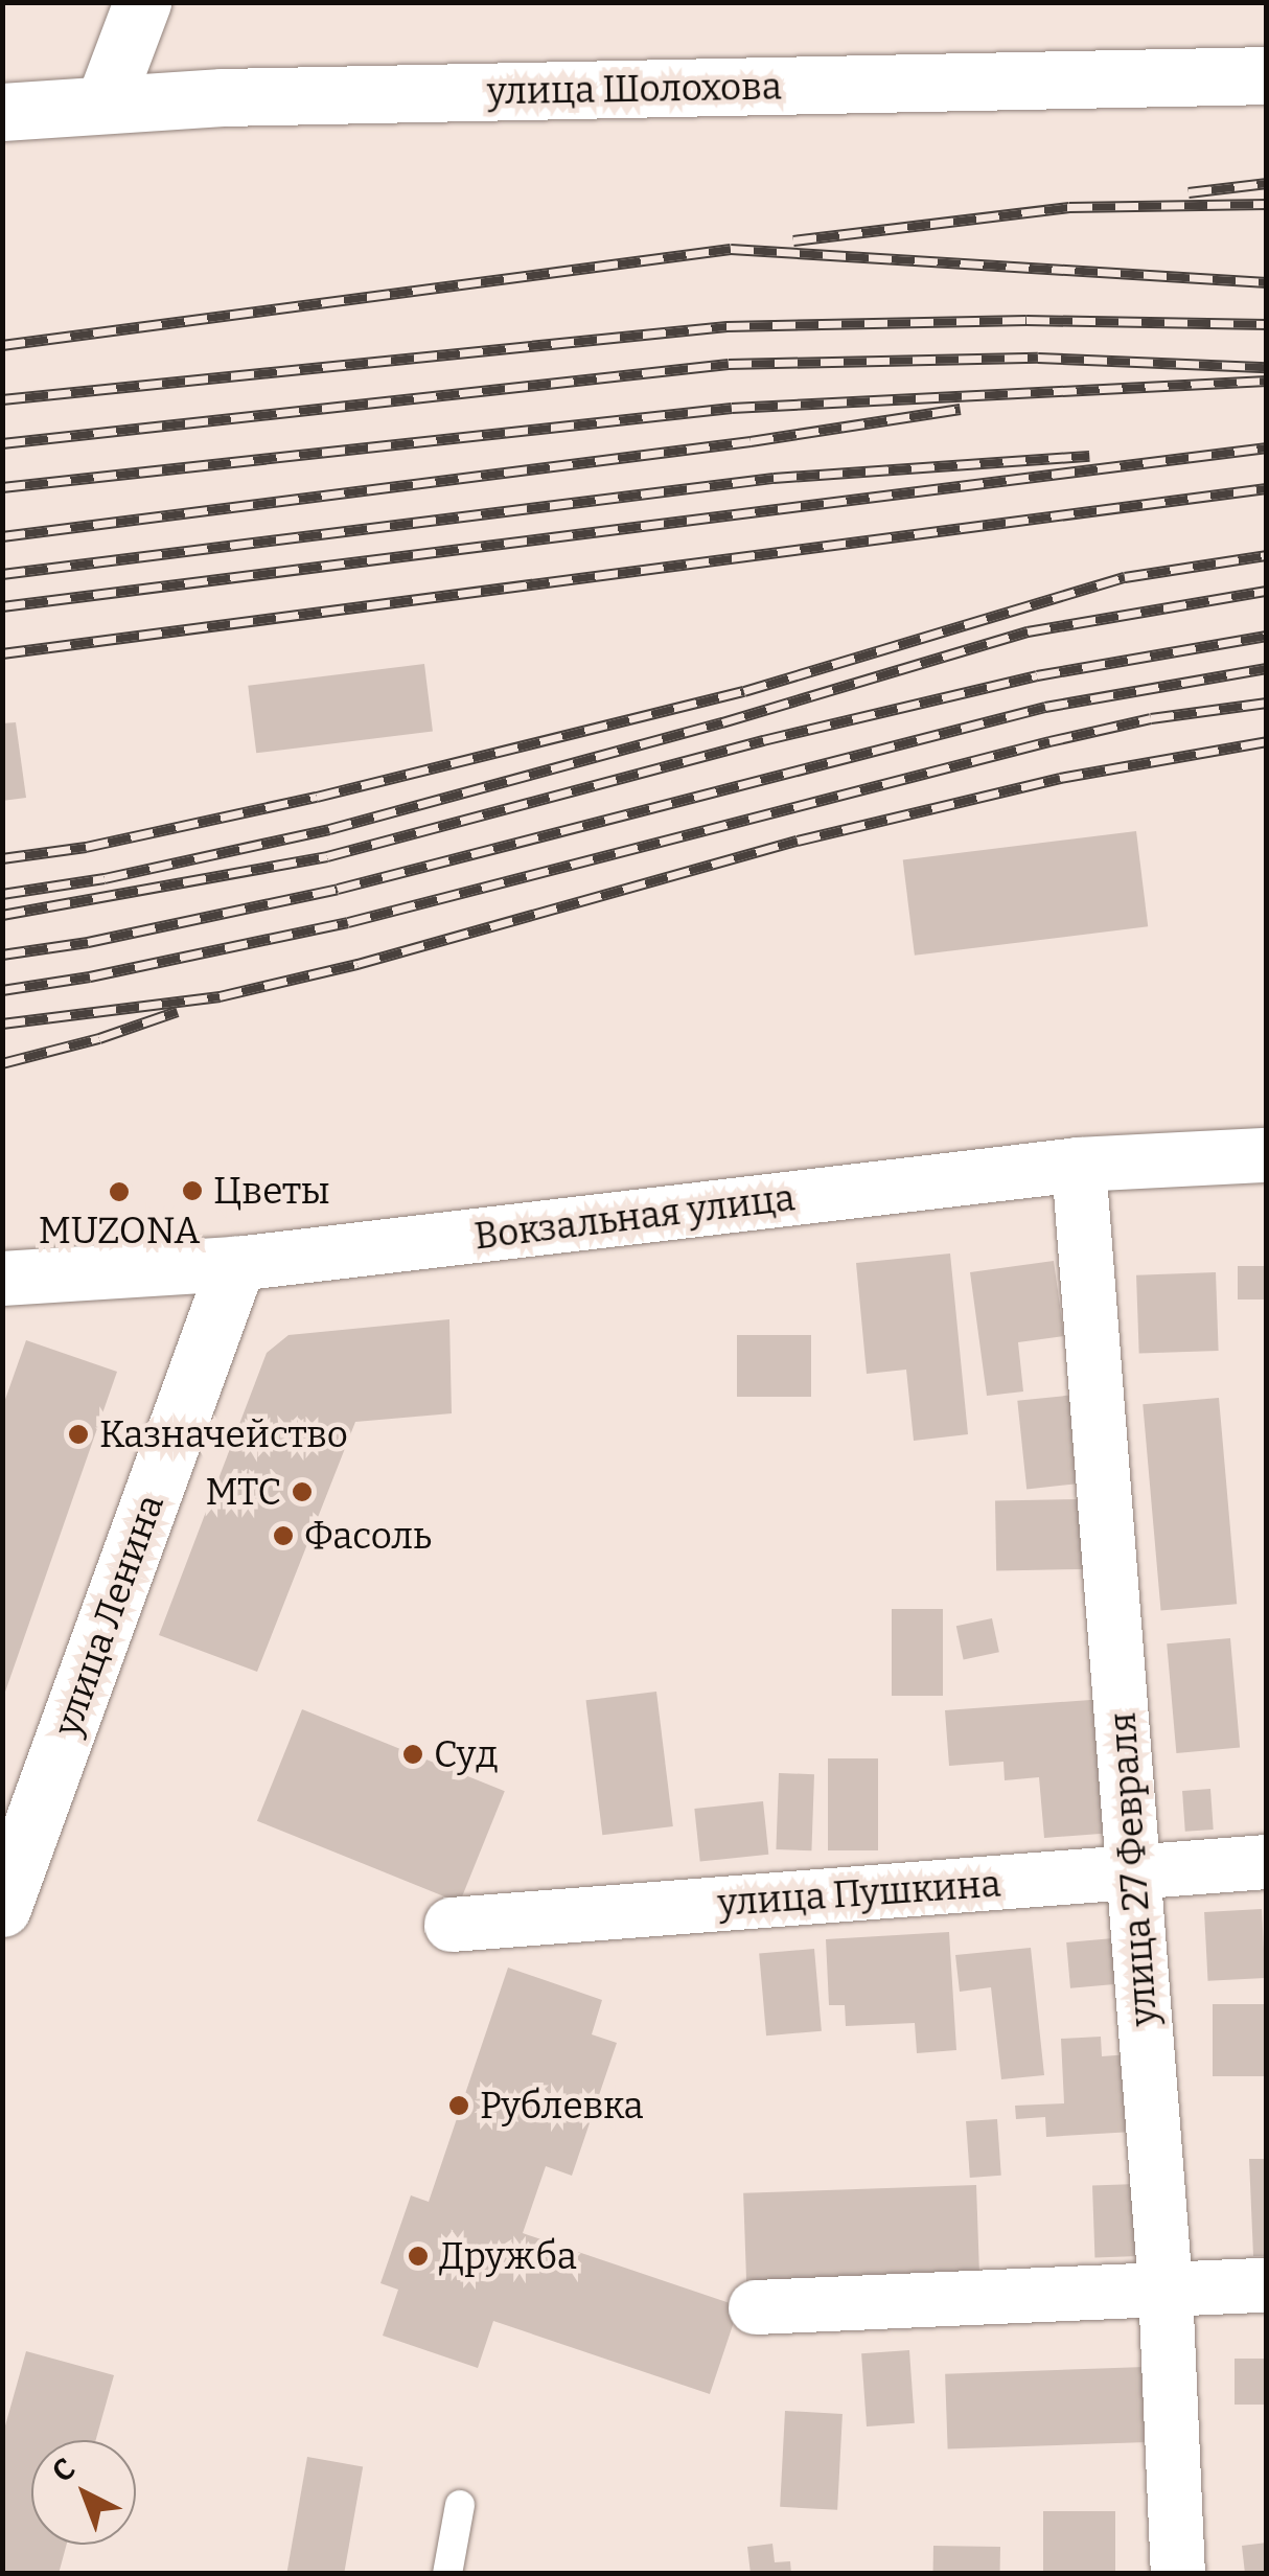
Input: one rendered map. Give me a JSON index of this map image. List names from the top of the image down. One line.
{"streets":{"street":["улица Шолохова","Вокзальная улица","улица Ленина","улица 27 Февраля","улица Пушкина"]},"crossings":[["Вокзальная улица","улица Ленина"],["Вокзальная улица","улица 27 Февраля"],["улица 27 Февраля","улица Пушкина"]],"places":["Цветы","MUZONA","Казначейство","МТС","Фасоль","Суд","Рублевка","Дружба"],"north":"top left"}
